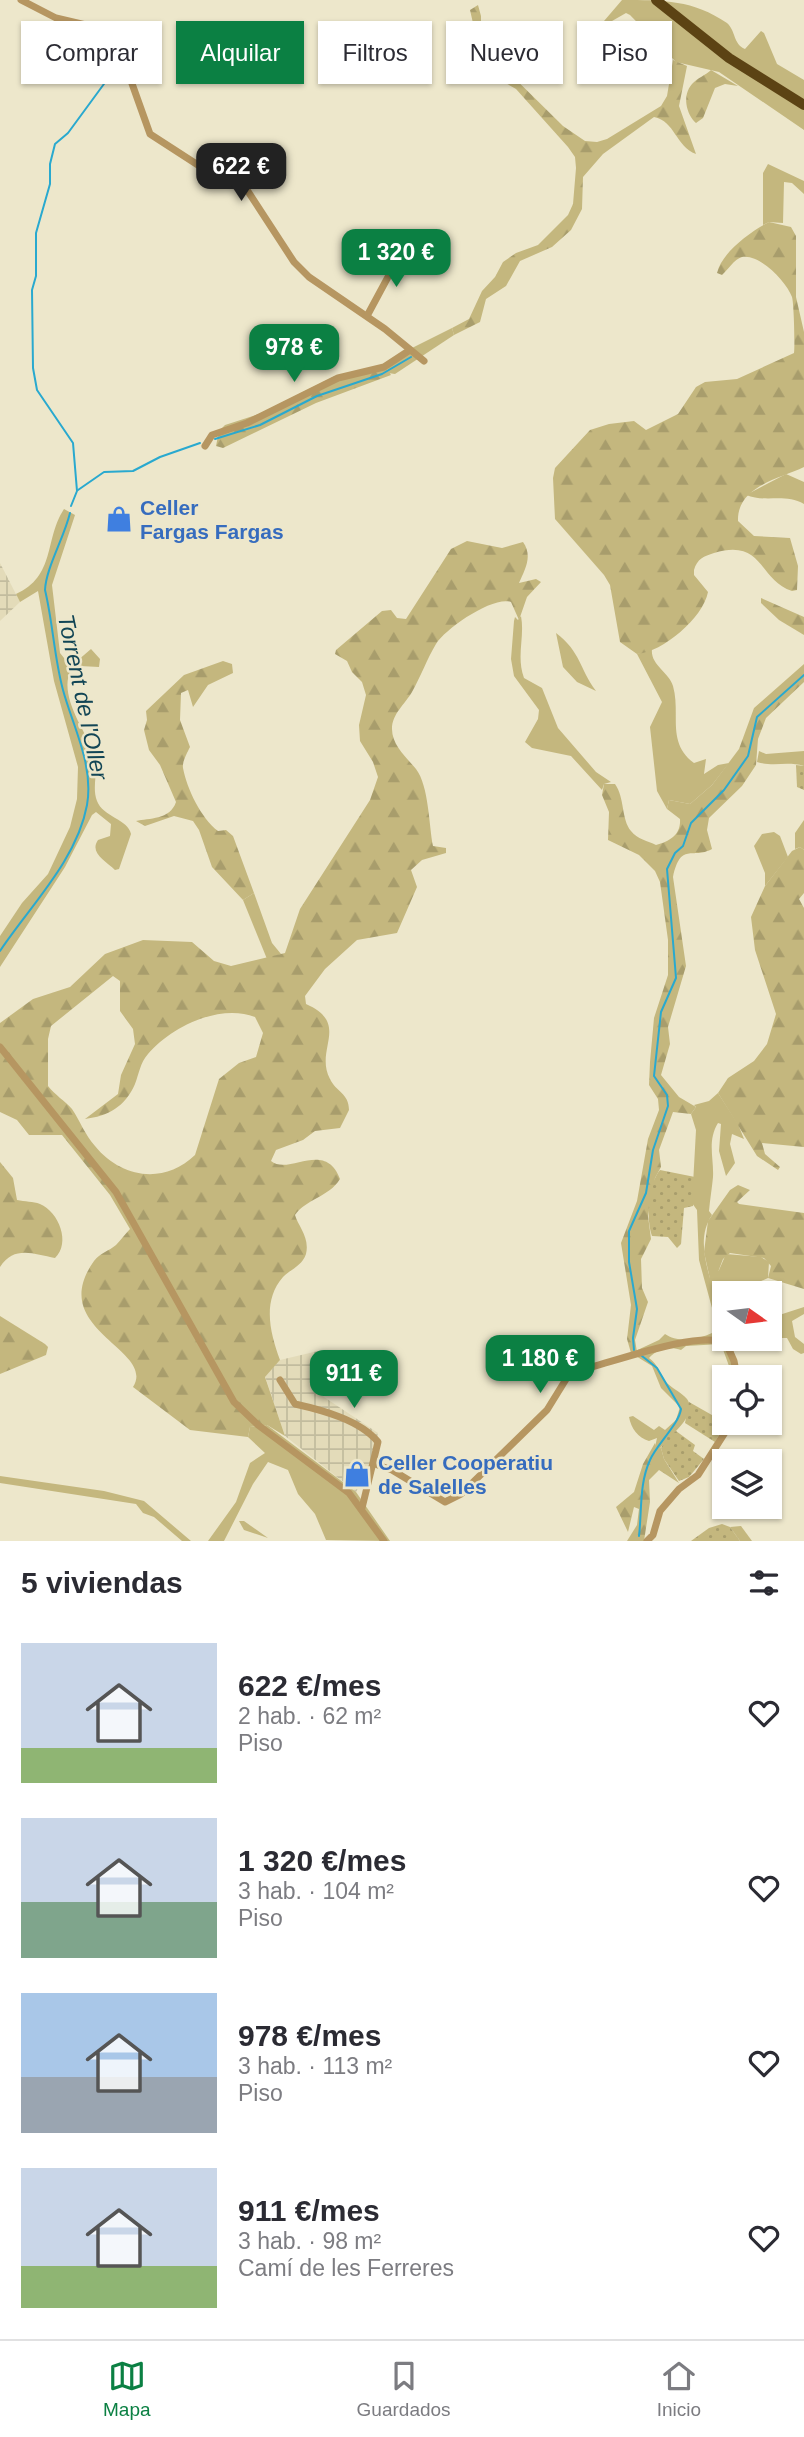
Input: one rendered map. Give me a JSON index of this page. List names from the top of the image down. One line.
{"water":["Torrent de l'Oller"],"places":{"shop":["Celler Fargas Fargas","Celler Cooperatiu de Salelles"]},"north":"right","page":{"chip":["Comprar","Alquilar","Filtros","Nuevo","Piso"],"price":["622 €","1 320 €","978 €","1 180 €","911 €"],"heading":"5 viviendas","list":[{"name":"622 €/mes","note":"2 hab. · 62 m² · Piso"},{"name":"1 320 €/mes","note":"3 hab. · 104 m² · Piso"},{"name":"978 €/mes","note":"3 hab. · 113 m² · Piso"},{"name":"911 €/mes","note":"3 hab. · 98 m² · Camí de les Ferreres"}],"tabs":["Mapa","Guardados","Inicio"]}}
